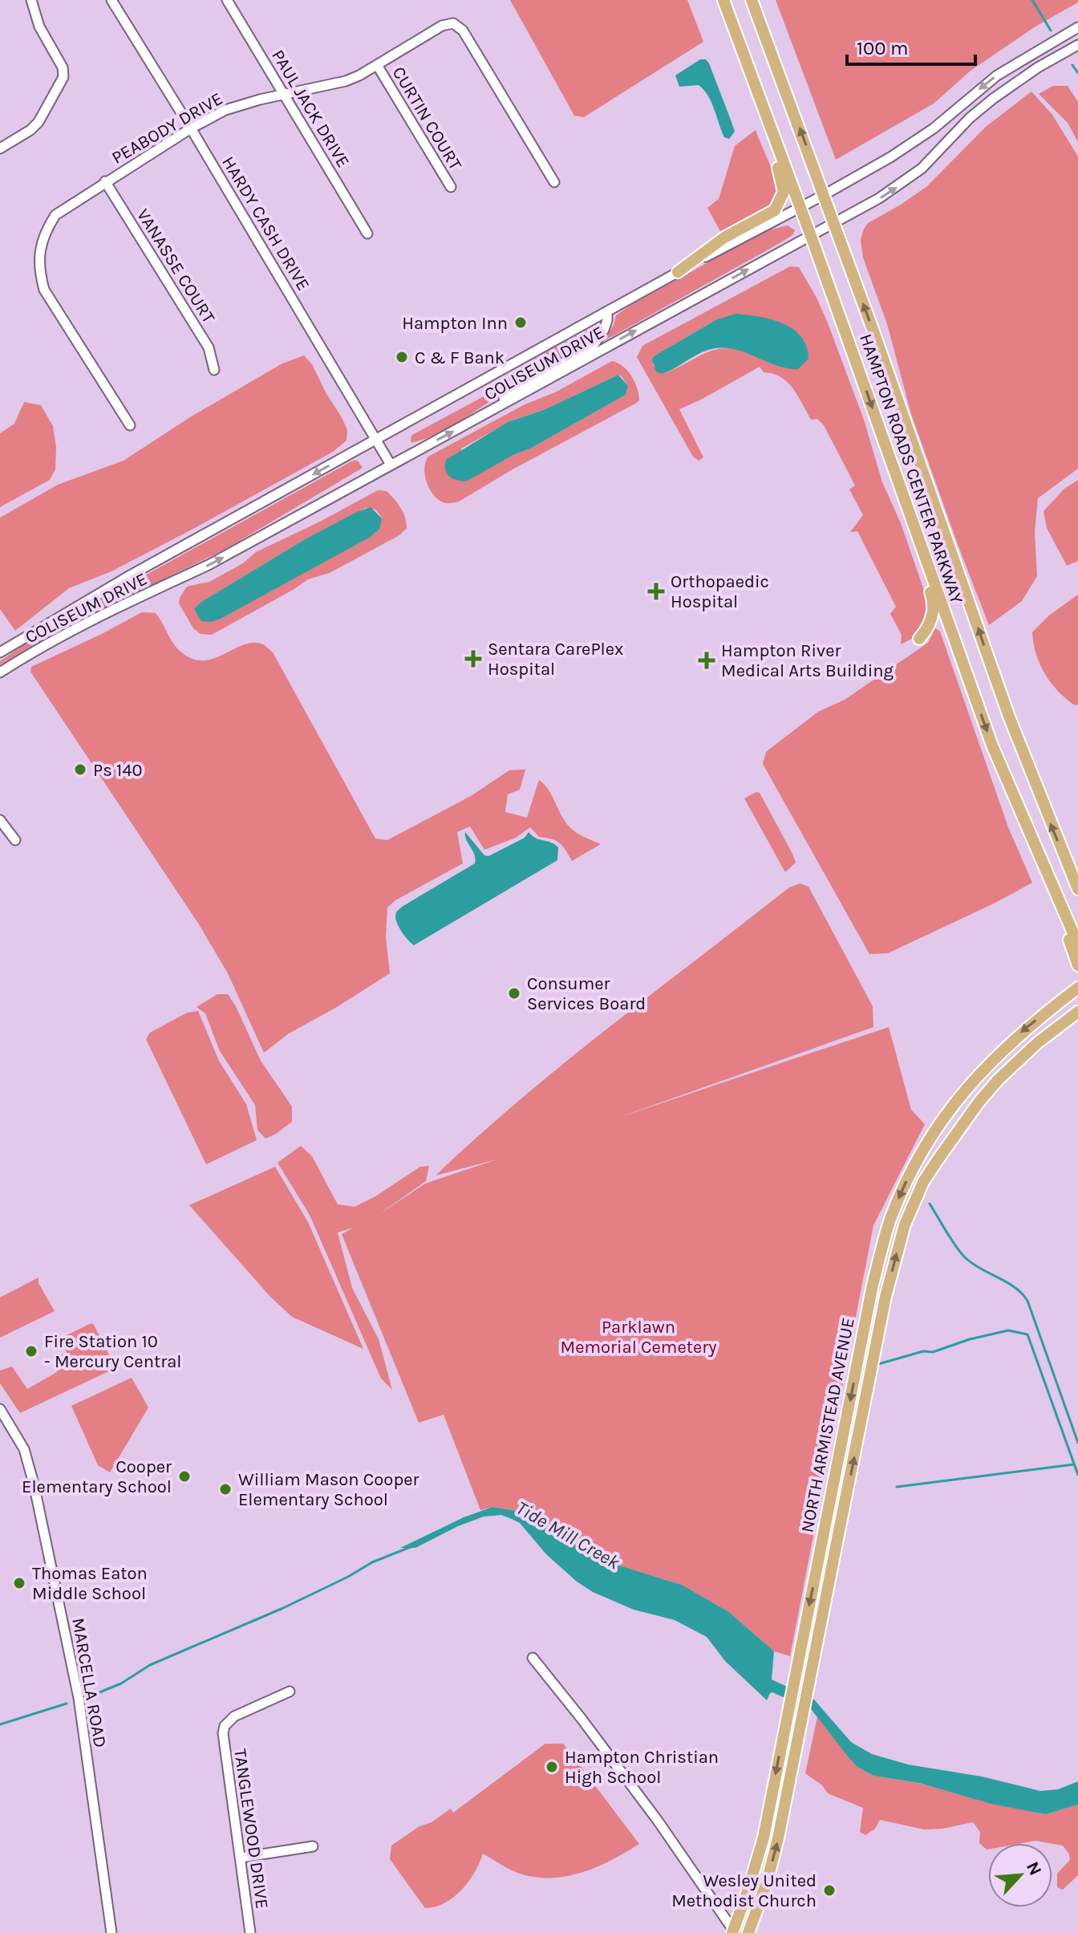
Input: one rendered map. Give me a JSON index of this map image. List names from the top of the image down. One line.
{"streets":{"main road":["HAMPTON ROADS CENTER PARKWAY","NORTH ARMISTEAD AVENUE"],"street":["PAUL JACK DRIVE","CURTIN COURT","PEABODY DRIVE","HARDY CASH DRIVE","VANASSE COURT","COLISEUM DRIVE","MARCELLA ROAD","TANGLEWOOD DRIVE"]},"crossings":[["PAUL JACK DRIVE","PEABODY DRIVE"],["CURTIN COURT","PEABODY DRIVE"],["PEABODY DRIVE","HARDY CASH DRIVE"],["PEABODY DRIVE","VANASSE COURT"],["HARDY CASH DRIVE","COLISEUM DRIVE"],["COLISEUM DRIVE","HAMPTON ROADS CENTER PARKWAY"]],"water":["Tide Mill Creek"],"parks":["Parklawn Memorial Cemetery"],"places":{"other":["Hampton Inn","C & F Bank","Ps 140","Consumer Services Board","Fire Station 10 - Mercury Central","Cooper Elementary School","William Mason Cooper Elementary School","Thomas Eaton Middle School","Hampton Christian High School","Wesley United Methodist Church"],"health":["Orthopaedic Hospital","Sentara CarePlex Hospital","Hampton River Medical Arts Building"]},"scale_bar":"100 m","north":"top right"}
